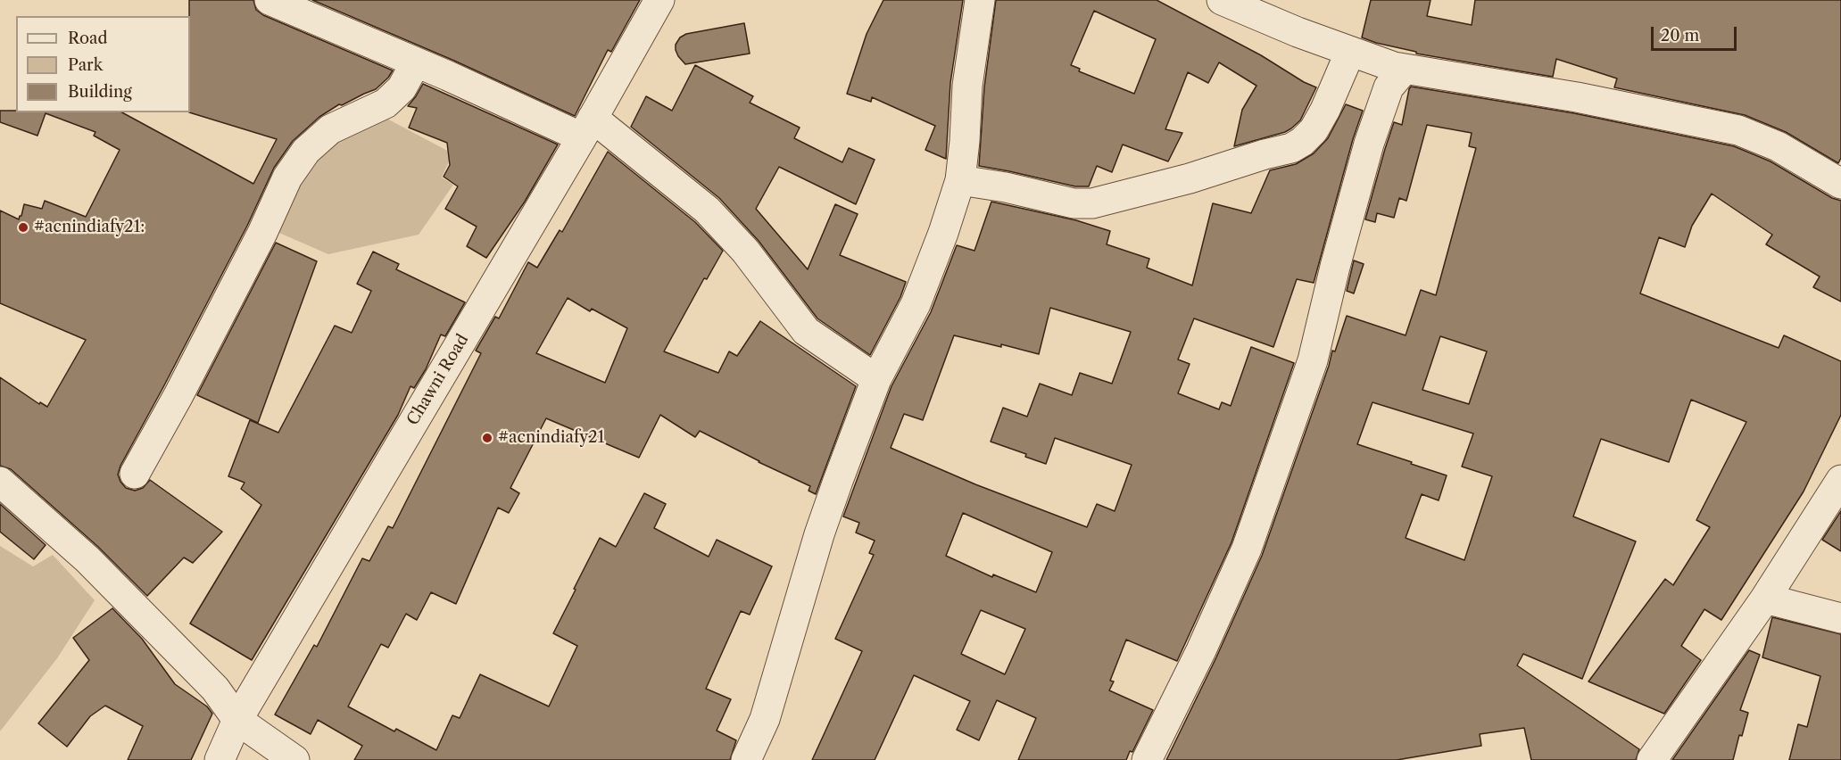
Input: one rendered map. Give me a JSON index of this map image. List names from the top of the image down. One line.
{"streets":{"street":["Chawni Road"]},"places":["#acnindiafy21:","#acnindiafy21"],"legend":["Road","Park","Building"],"scale_bar":"20 m"}
